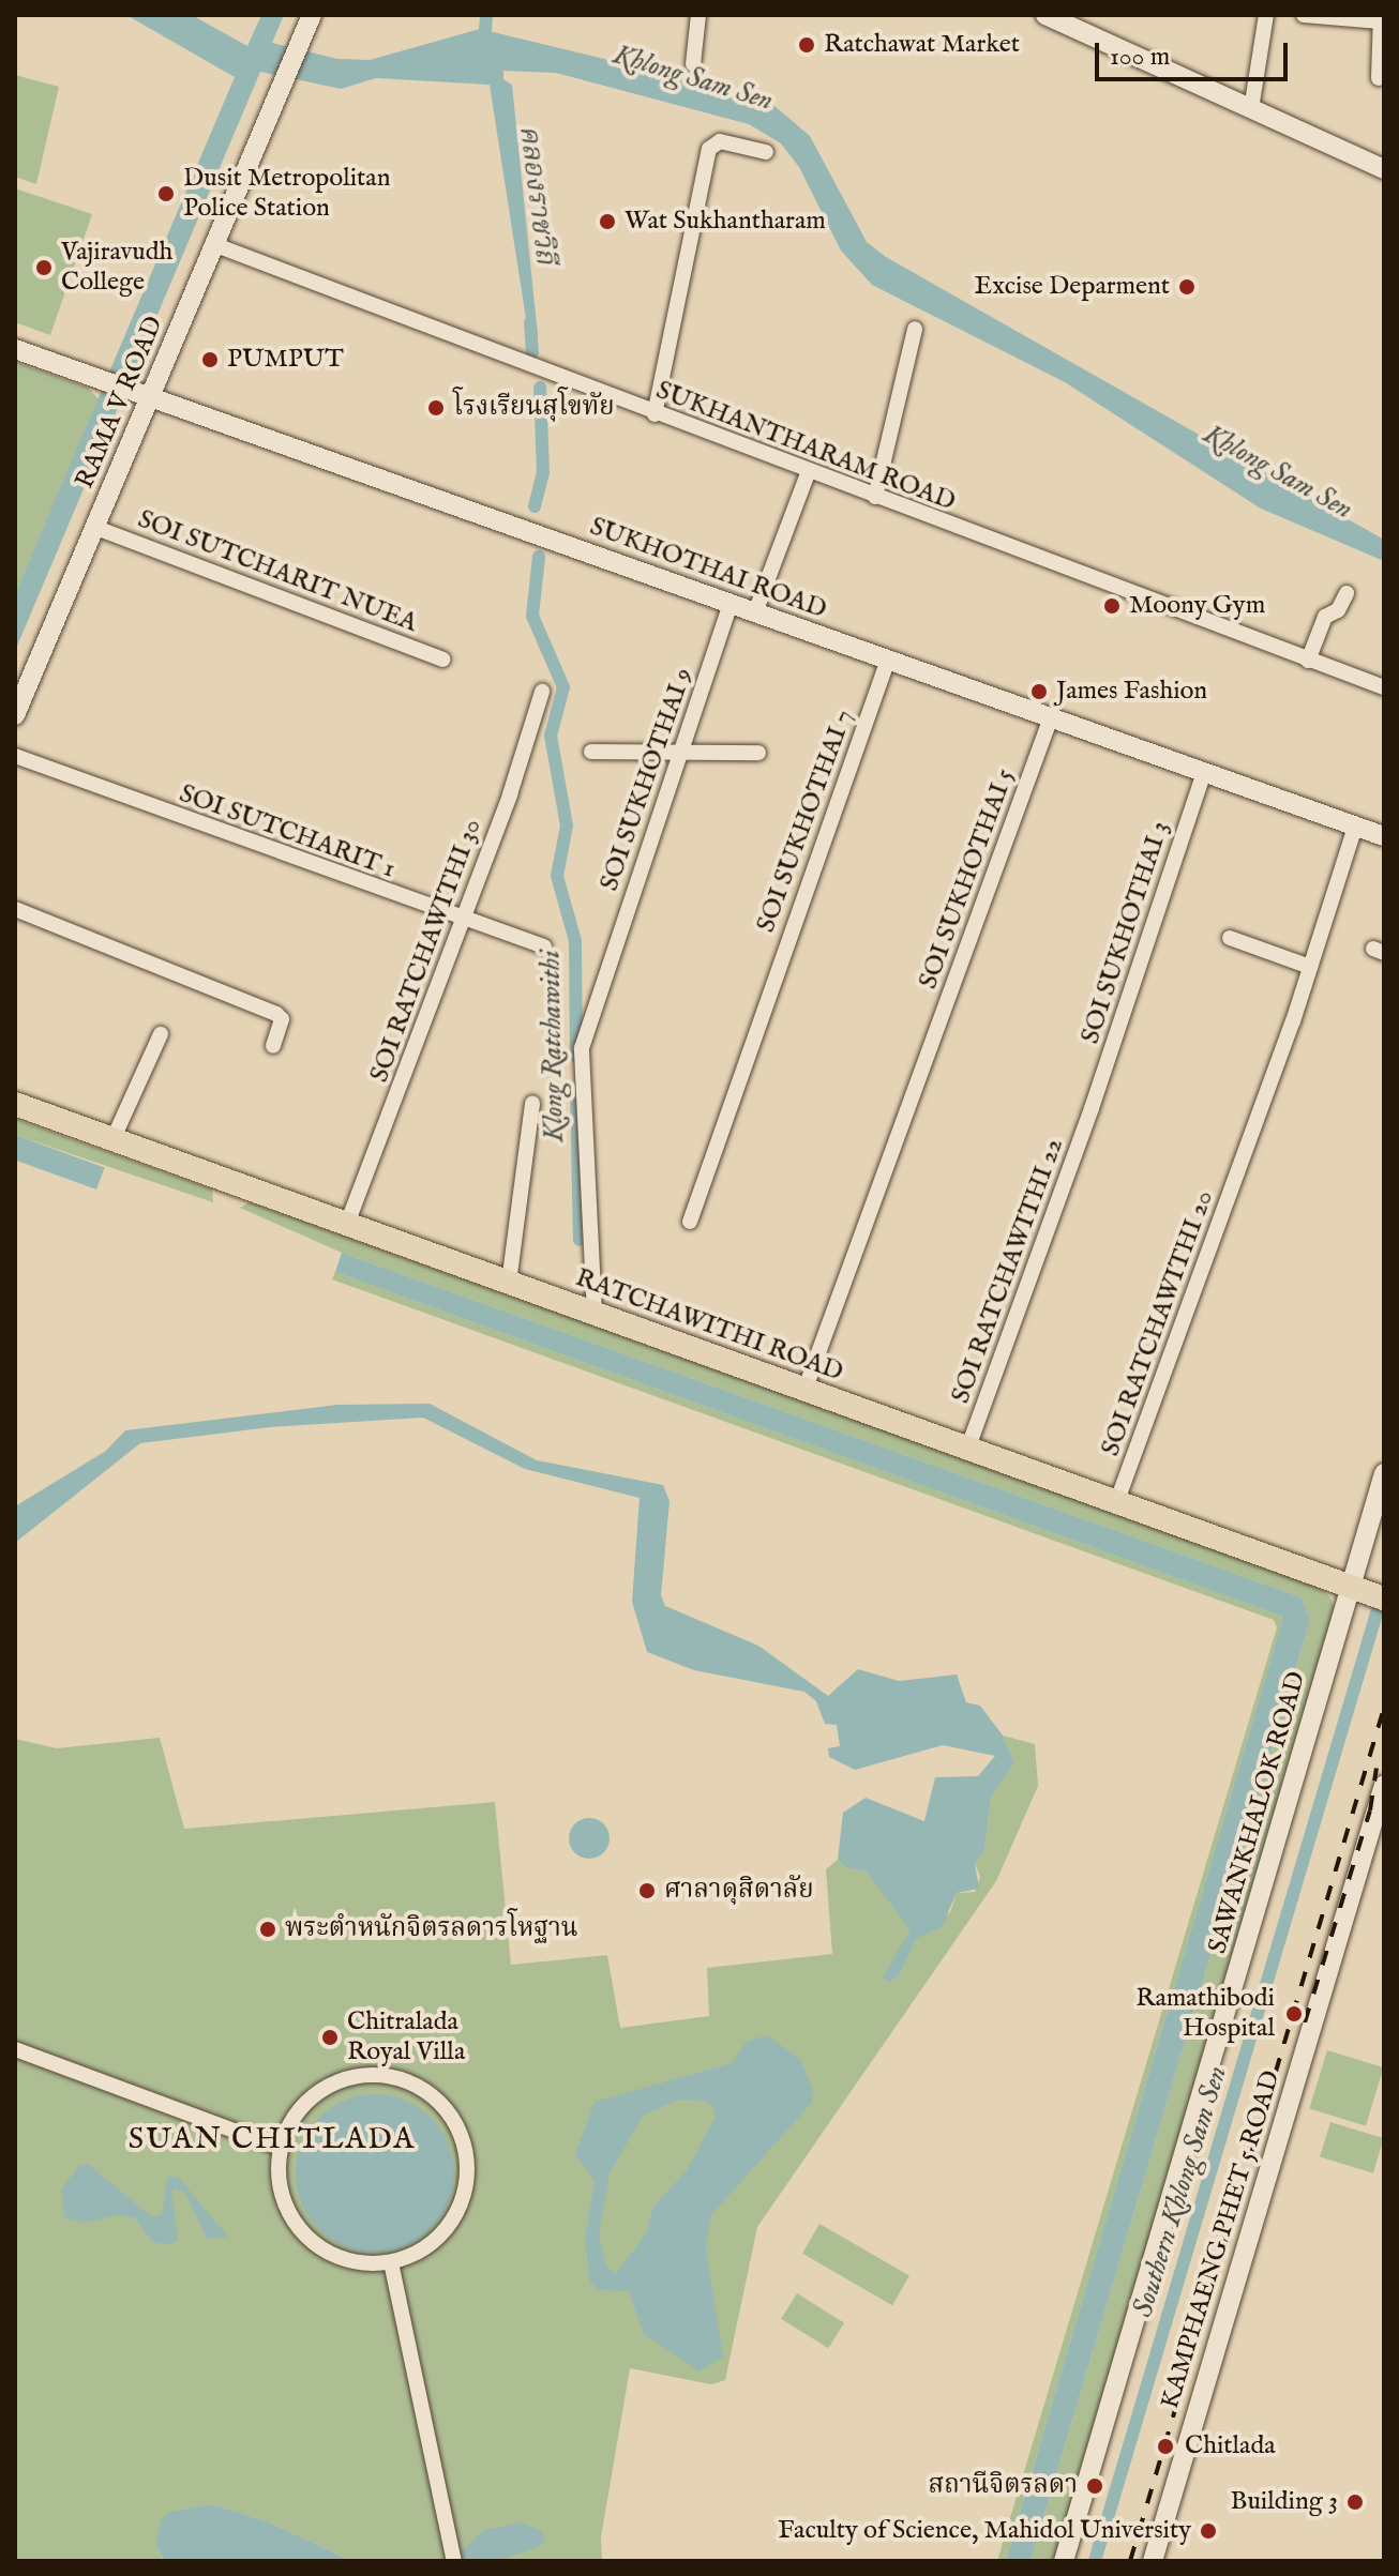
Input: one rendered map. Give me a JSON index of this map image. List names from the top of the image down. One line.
{"streets":{"main road":["RATCHAWITHI ROAD"],"street":["RAMA V ROAD","SUKHANTHARAM ROAD","SUKHOTHAI ROAD","SOI SUTCHARIT NUEA","SOI SUKHOTHAI 9","SOI SUKHOTHAI 7","SOI SUTCHARIT 1","SOI SUKHOTHAI 5","SOI SUKHOTHAI 3","SOI RATCHAWITHI 30","SOI RATCHAWITHI 22","SOI RATCHAWITHI 20","SAWANKHALOK ROAD","KAMPHAENG PHET 5 ROAD"]},"crossings":[["RAMA V ROAD","SUKHANTHARAM ROAD"],["RAMA V ROAD","SUKHOTHAI ROAD"],["RAMA V ROAD","SOI SUTCHARIT NUEA"],["SUKHOTHAI ROAD","SOI SUKHOTHAI 9"],["SUKHOTHAI ROAD","SOI SUKHOTHAI 7"],["SUKHOTHAI ROAD","SOI SUKHOTHAI 5"],["SUKHOTHAI ROAD","SOI SUKHOTHAI 3"],["SUKHOTHAI ROAD","SOI RATCHAWITHI 20"],["SOI SUKHOTHAI 9","RATCHAWITHI ROAD"],["SOI SUTCHARIT 1","SOI RATCHAWITHI 30"],["SOI SUKHOTHAI 5","RATCHAWITHI ROAD"],["SOI SUKHOTHAI 3","SOI RATCHAWITHI 22"],["SOI RATCHAWITHI 30","RATCHAWITHI ROAD"],["SOI RATCHAWITHI 22","RATCHAWITHI ROAD"],["SOI RATCHAWITHI 20","RATCHAWITHI ROAD"],["RATCHAWITHI ROAD","SAWANKHALOK ROAD"]],"districts":["SUAN CHITLADA"],"water":["Khlong Sam Sen","คลองราชวิถี","Klong Ratchawithi","Southern Khlong Sam Sen"],"places":["Ratchawat Market","Dusit Metropolitan Police Station","Wat Sukhantharam","Vajiravudh College","Excise Deparment","PUMPUT","โรงเรียนสุโขทัย","Moony Gym","James Fashion","ศาลาดุสิดาลัย","พระตำหนักจิตรลดารโหฐาน","Ramathibodi Hospital","Chitralada Royal Villa","Chitlada","สถานีจิตรลดา","Building 3","Faculty of Science, Mahidol University"],"scale_bar":"100 m"}
